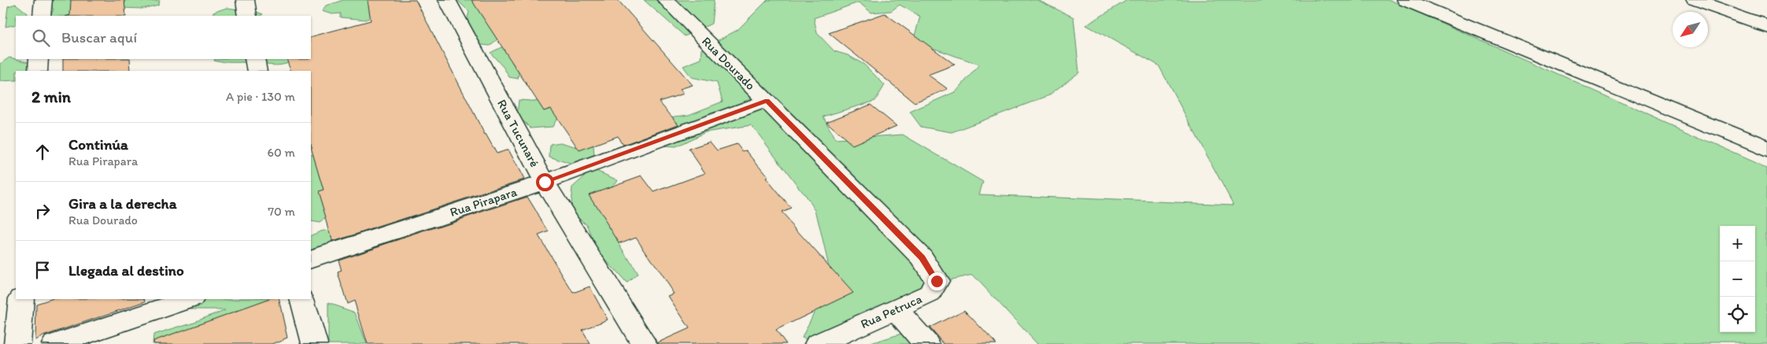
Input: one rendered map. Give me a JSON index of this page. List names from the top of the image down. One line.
{"streets":{"street":["Rua Dourado","Rua Tucunaré","Rua Pirapara","Rua Petruca"]},"crossings":[["Rua Dourado","Rua Pirapara"],["Rua Dourado","Rua Petruca"],["Rua Tucunaré","Rua Pirapara"]],"north":"bottom left","page":{"search":"Buscar aquí","heading":["2 min","A pie · 130 m"],"list":[["Continúa","Rua Pirapara","60 m"],["Gira a la derecha","Rua Dourado","70 m"],"Llegada al destino"],"map_buttons":["+","−"]}}
